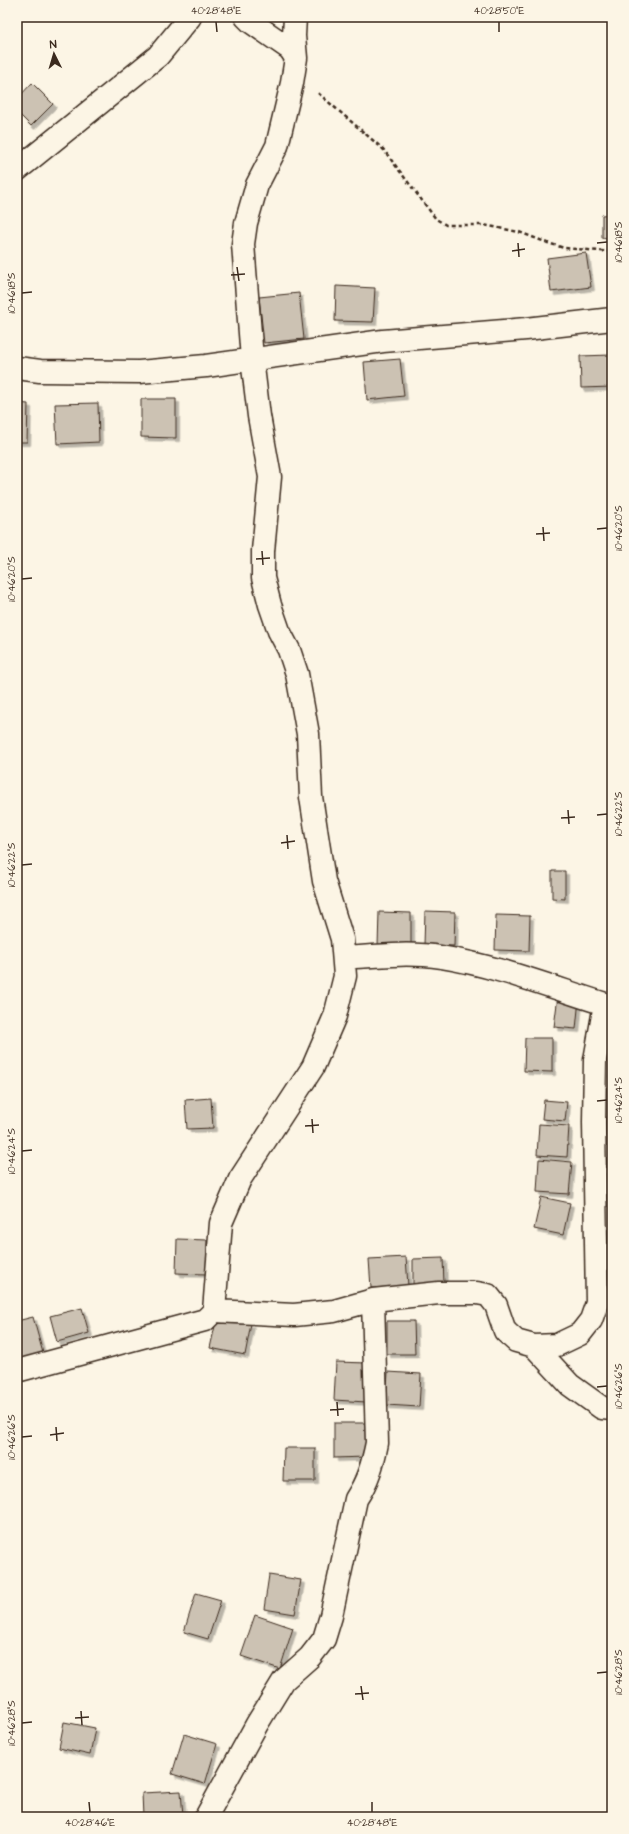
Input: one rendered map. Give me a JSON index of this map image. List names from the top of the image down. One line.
{"north":"top","coordinates":["40°28'48\"E","40°28'50\"E","10°46'18\"S","10°46'20\"S","10°46'22\"S","10°46'24\"S","10°46'26\"S","10°46'28\"S","40°28'46\"E"]}
